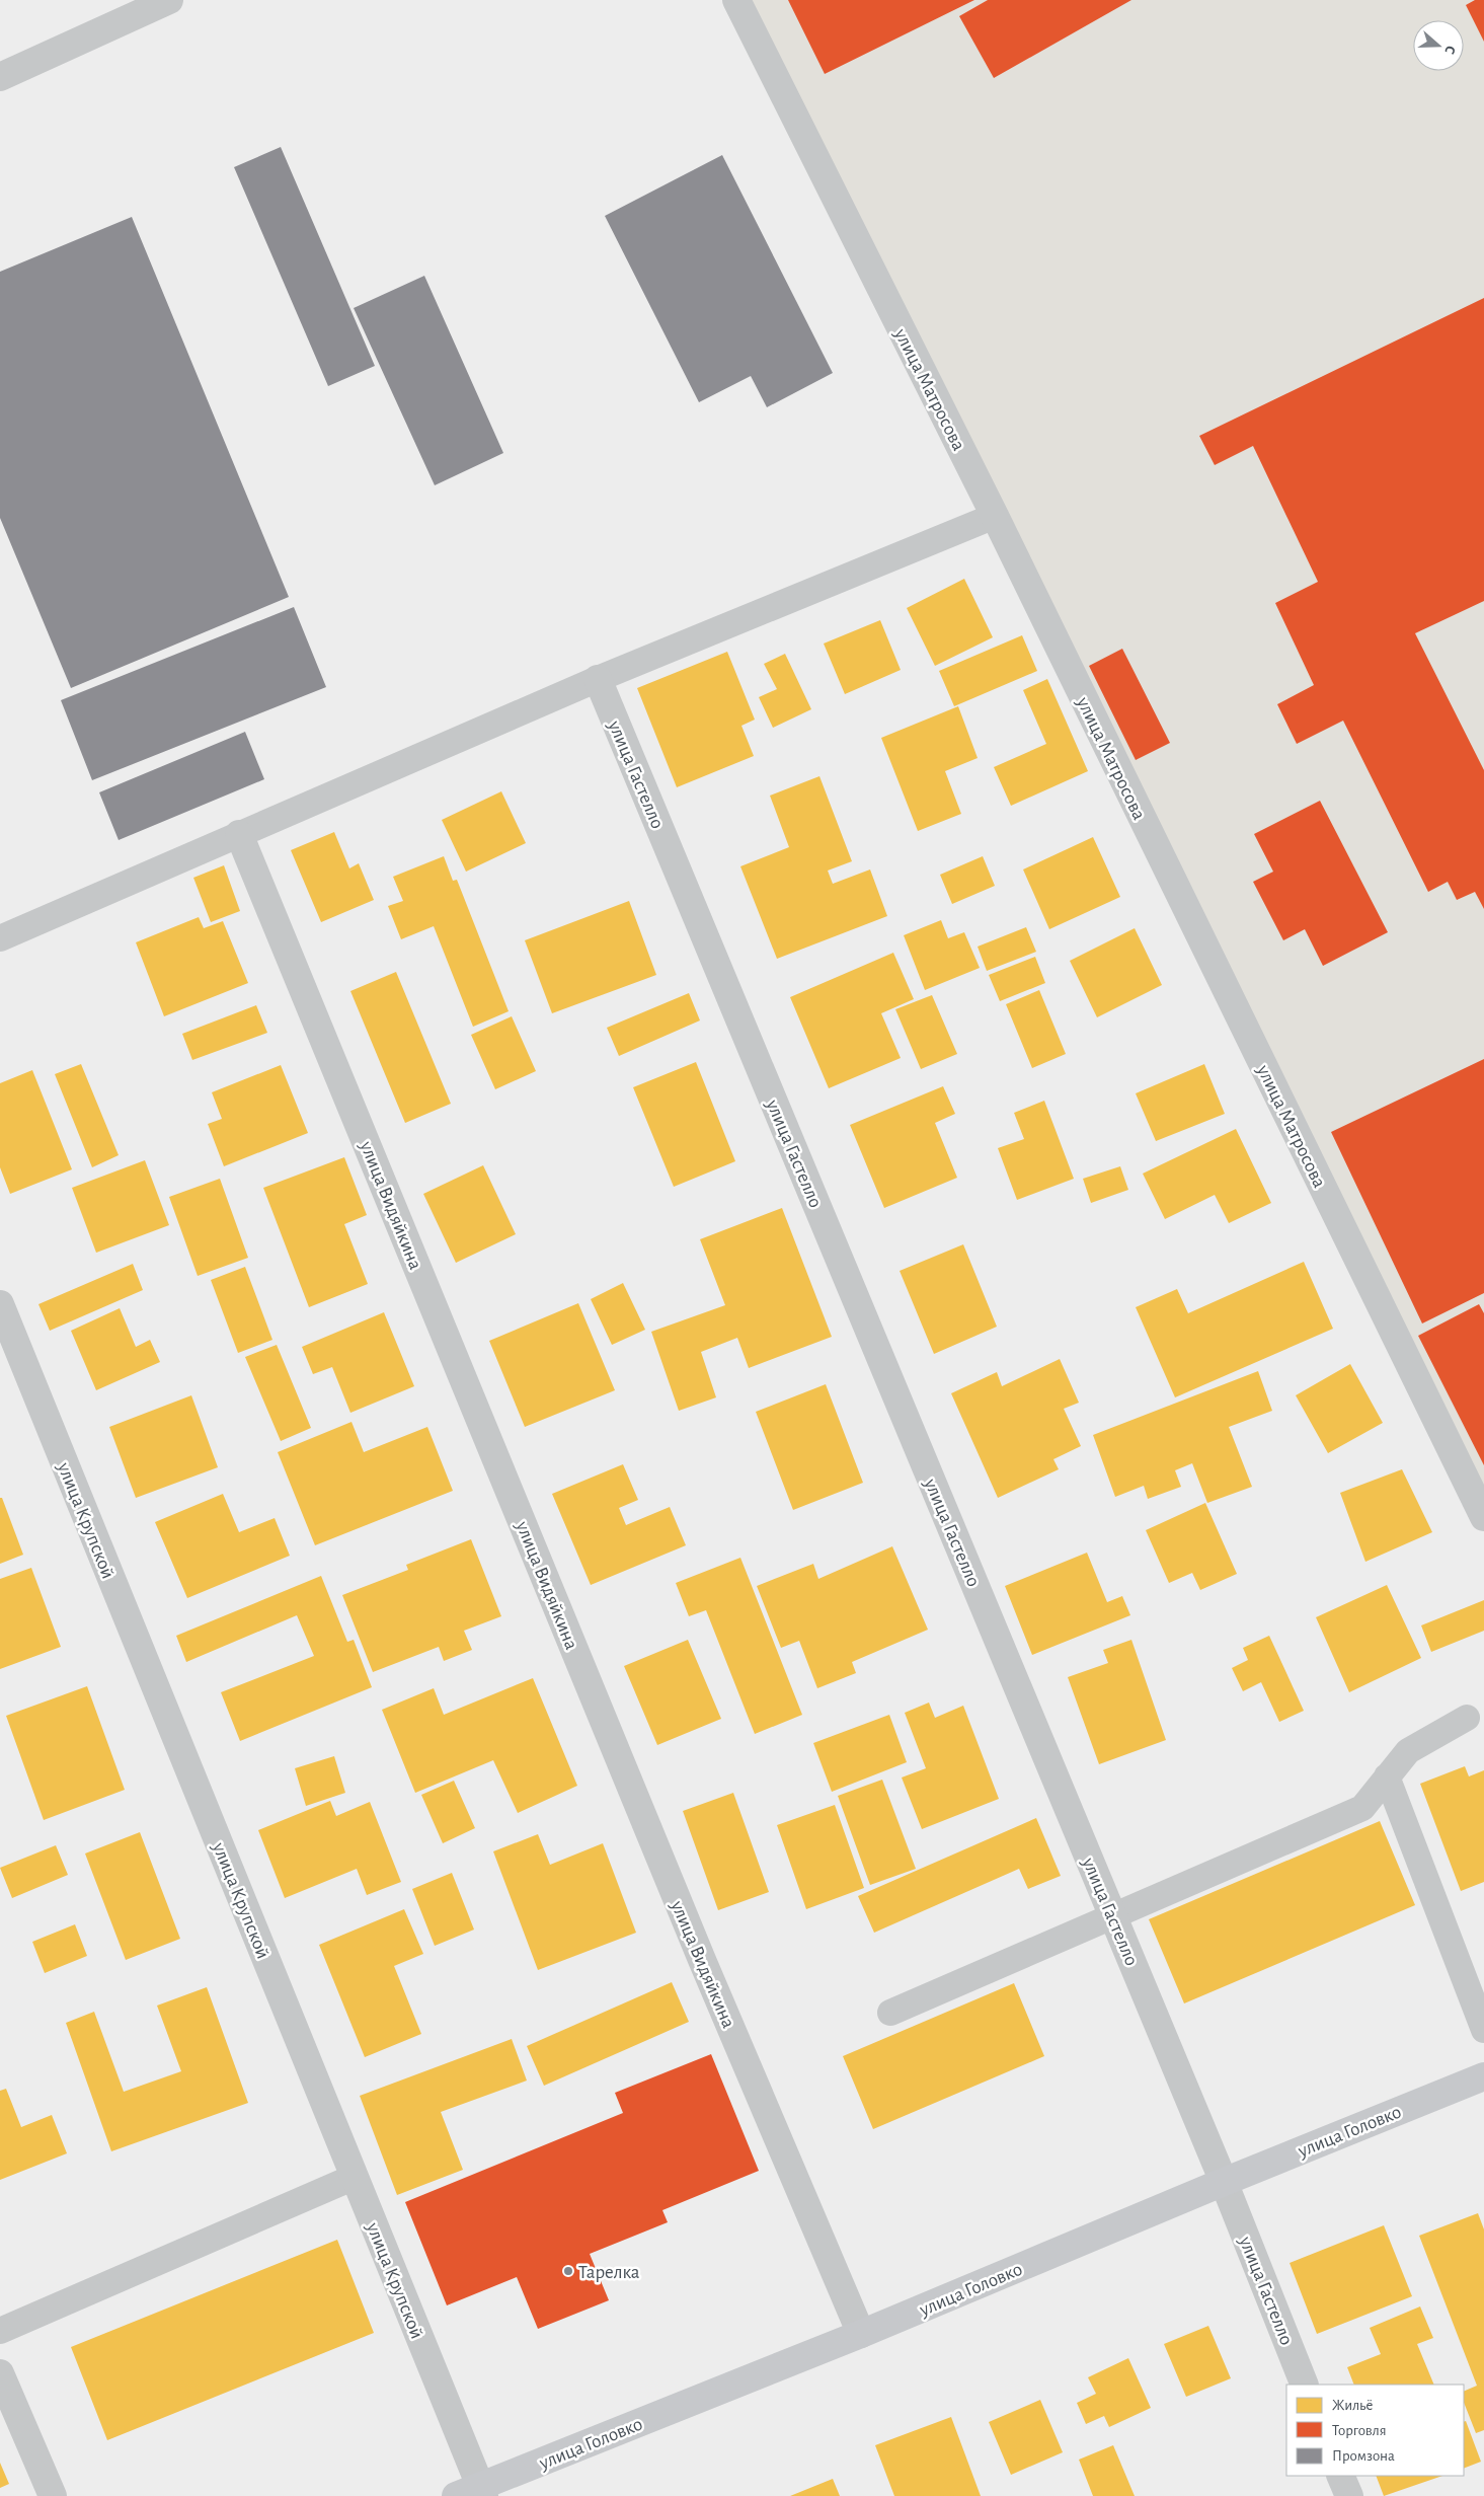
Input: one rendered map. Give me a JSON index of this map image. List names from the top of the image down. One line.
{"streets":{"street":["улица Матросова","улица Гастелло","улица Видяйкина","улица Крупской","улица Головко"]},"crossings":[["улица Гастелло","улица Головко"],["улица Видяйкина","улица Головко"],["улица Крупской","улица Головко"]],"places":["Тарелка"],"legend":["Жильё","Торговля","Промзона"],"north":"right"}
